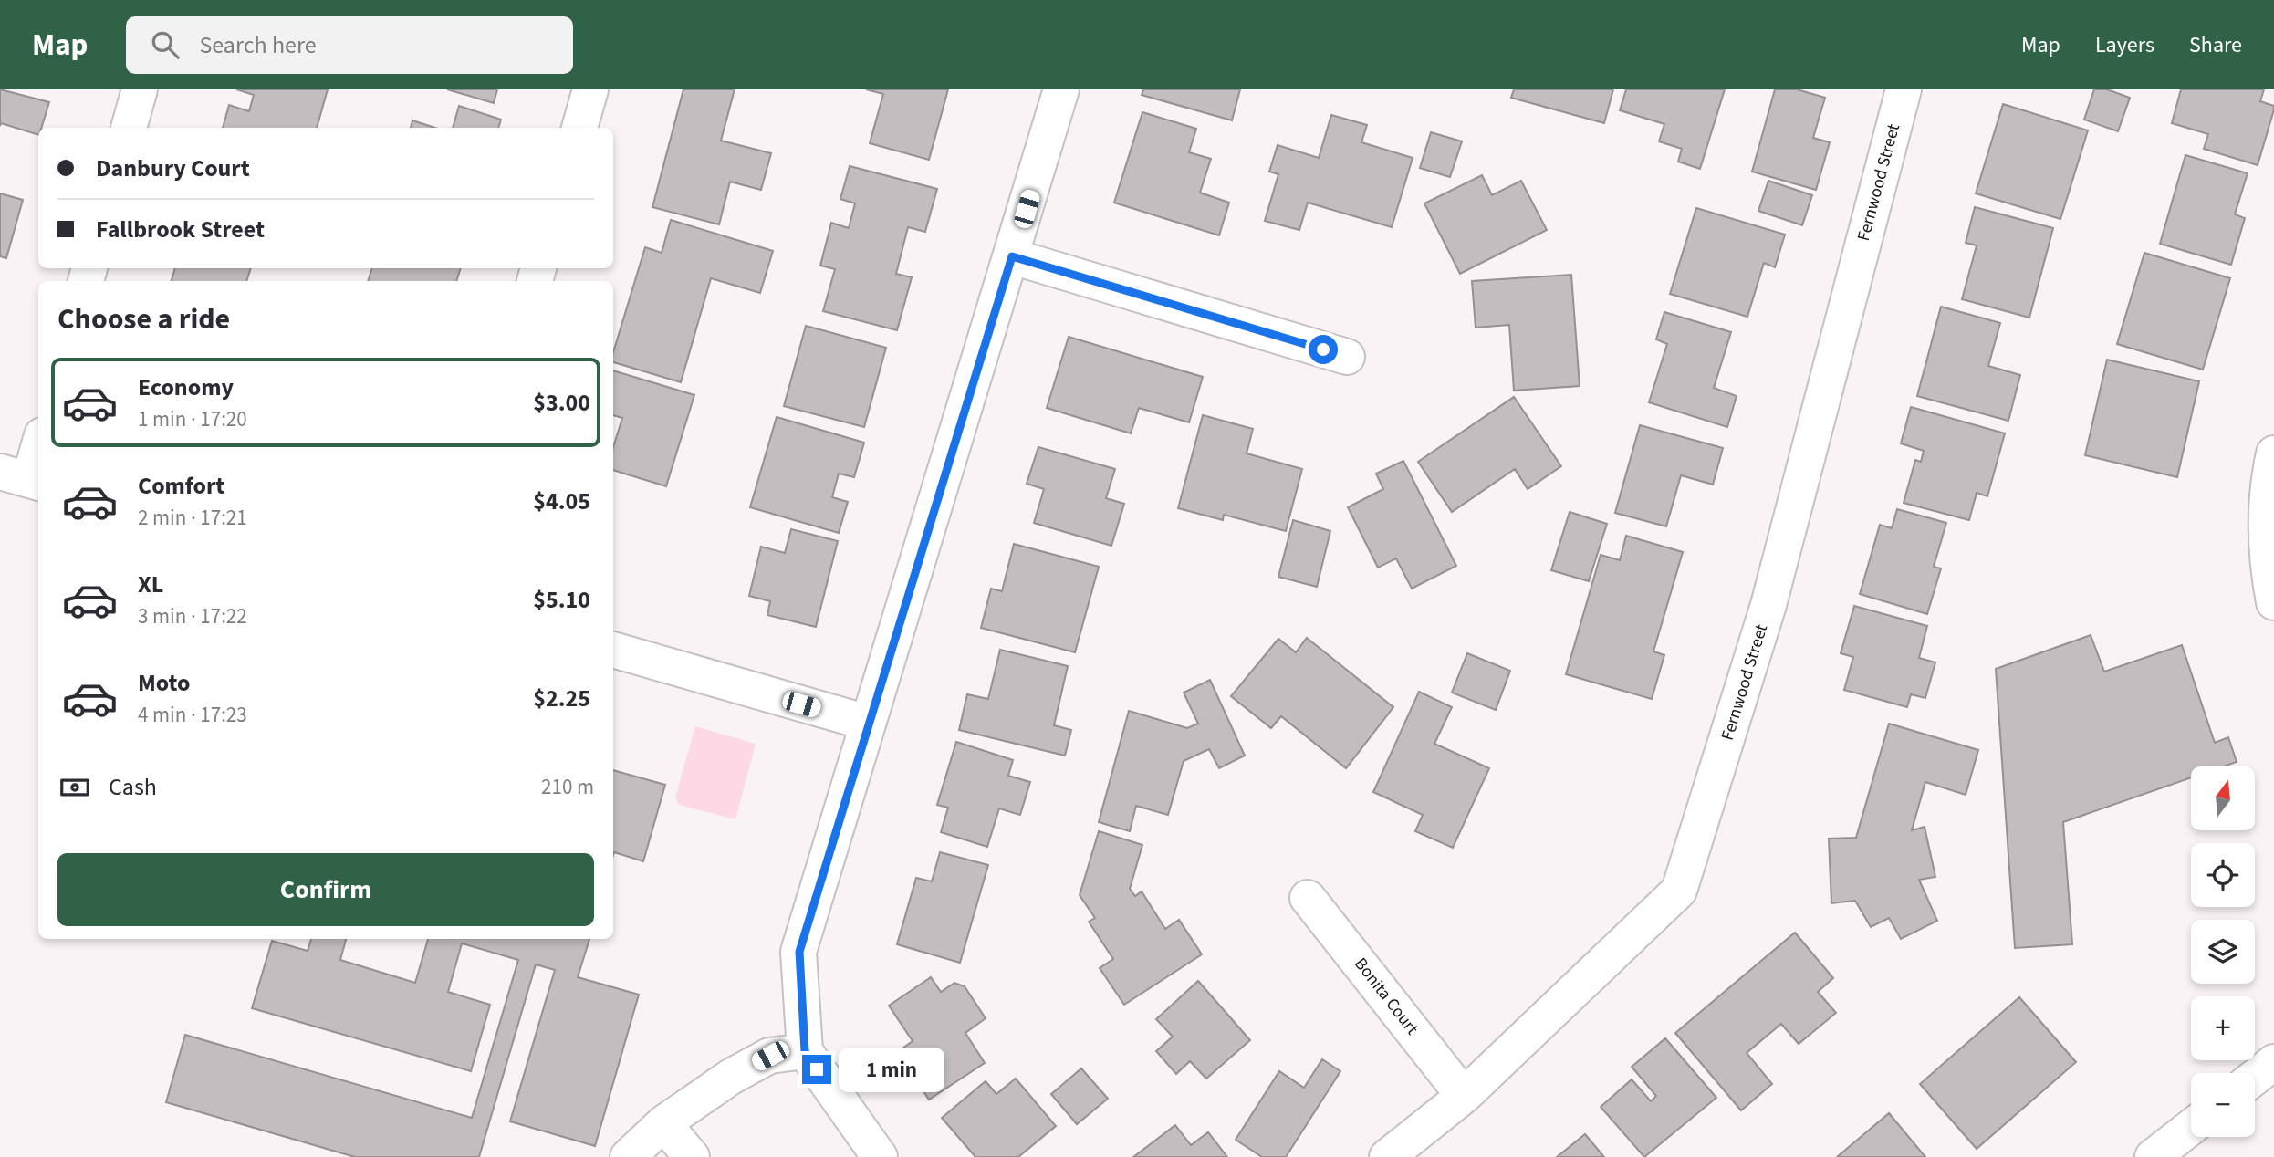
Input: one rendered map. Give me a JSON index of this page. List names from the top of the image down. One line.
{"streets":{"street":["Fernwood Street","Bonita Court"]},"crossings":[["Fernwood Street","Bonita Court"]],"north":"top","page":{"header":"Map","search":"Search here","nav":["Map","Layers","Share"],"banner":["Danbury Court","Fallbrook Street"],"heading":"Choose a ride","list":[{"name":"Economy","note":"1 min · 17:20","value":"$3.00"},{"name":"Comfort","note":"2 min · 17:21","value":"$4.05"},{"name":"XL","note":"3 min · 17:22","value":"$5.10"},{"name":"Moto","note":"4 min · 17:23","value":"$2.25"}],"pay":["Cash","210 m"],"map_buttons":["+","−"],"buttons":"Confirm","bubble":"1 min"}}
